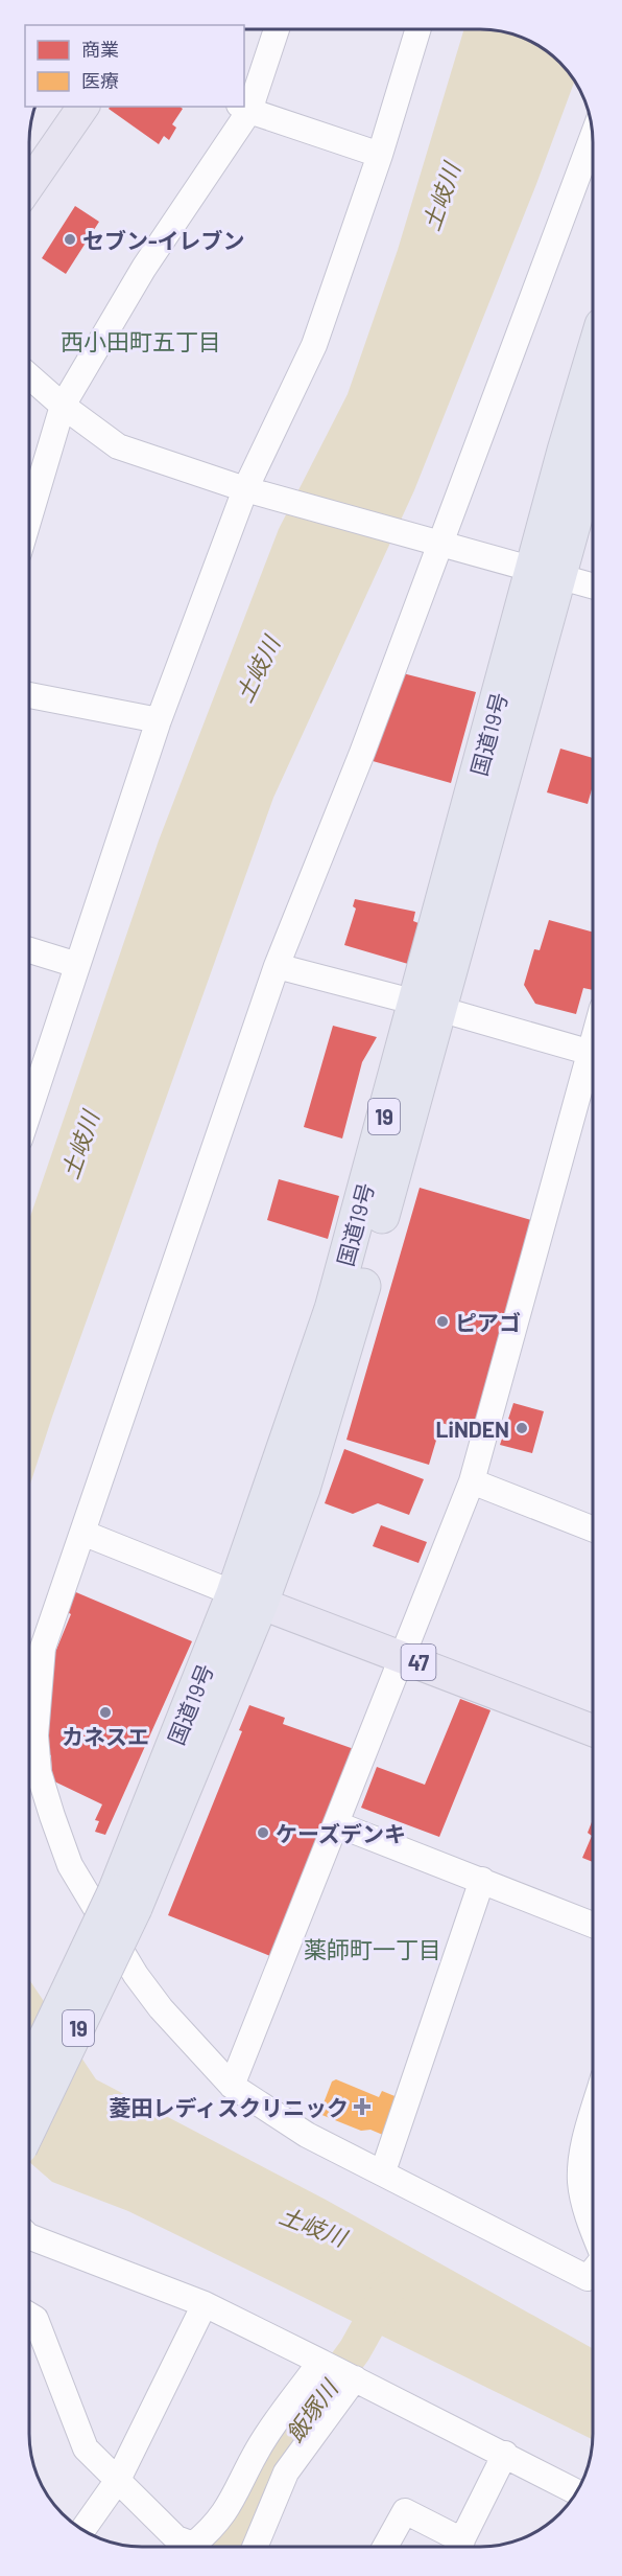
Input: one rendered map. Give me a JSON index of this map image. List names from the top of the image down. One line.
{"streets":{"highway":["国道19号","19"],"main road":["47"]},"crossings":[["国道19号","47"]],"districts":["西小田町五丁目","薬師町一丁目"],"water":["土岐川","飯塚川"],"places":{"other":["セブン-イレブン","ピアゴ","LiNDEN","カネスエ","ケーズデンキ"],"health":["菱田レディスクリニック"]},"legend":["商業","医療"]}
